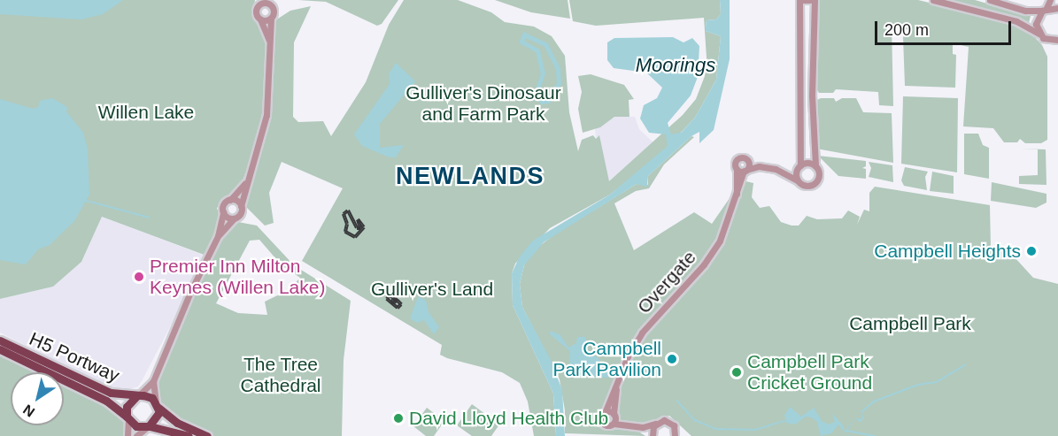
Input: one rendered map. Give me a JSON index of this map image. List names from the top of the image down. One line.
{"streets":{"main road":["H5 Portway"],"street":["Overgate"]},"districts":["NEWLANDS"],"water":["Moorings"],"parks":["Gulliver's Dinosaur and Farm Park","Willen Lake","Gulliver's Land","Campbell Park","The Tree Cathedral"],"places":["Campbell Heights","Premier Inn Milton Keynes (Willen Lake)","Campbell Park Pavilion","Campbell Park Cricket Ground","David Lloyd Health Club"],"scale_bar":"200 m","north":"bottom left"}
